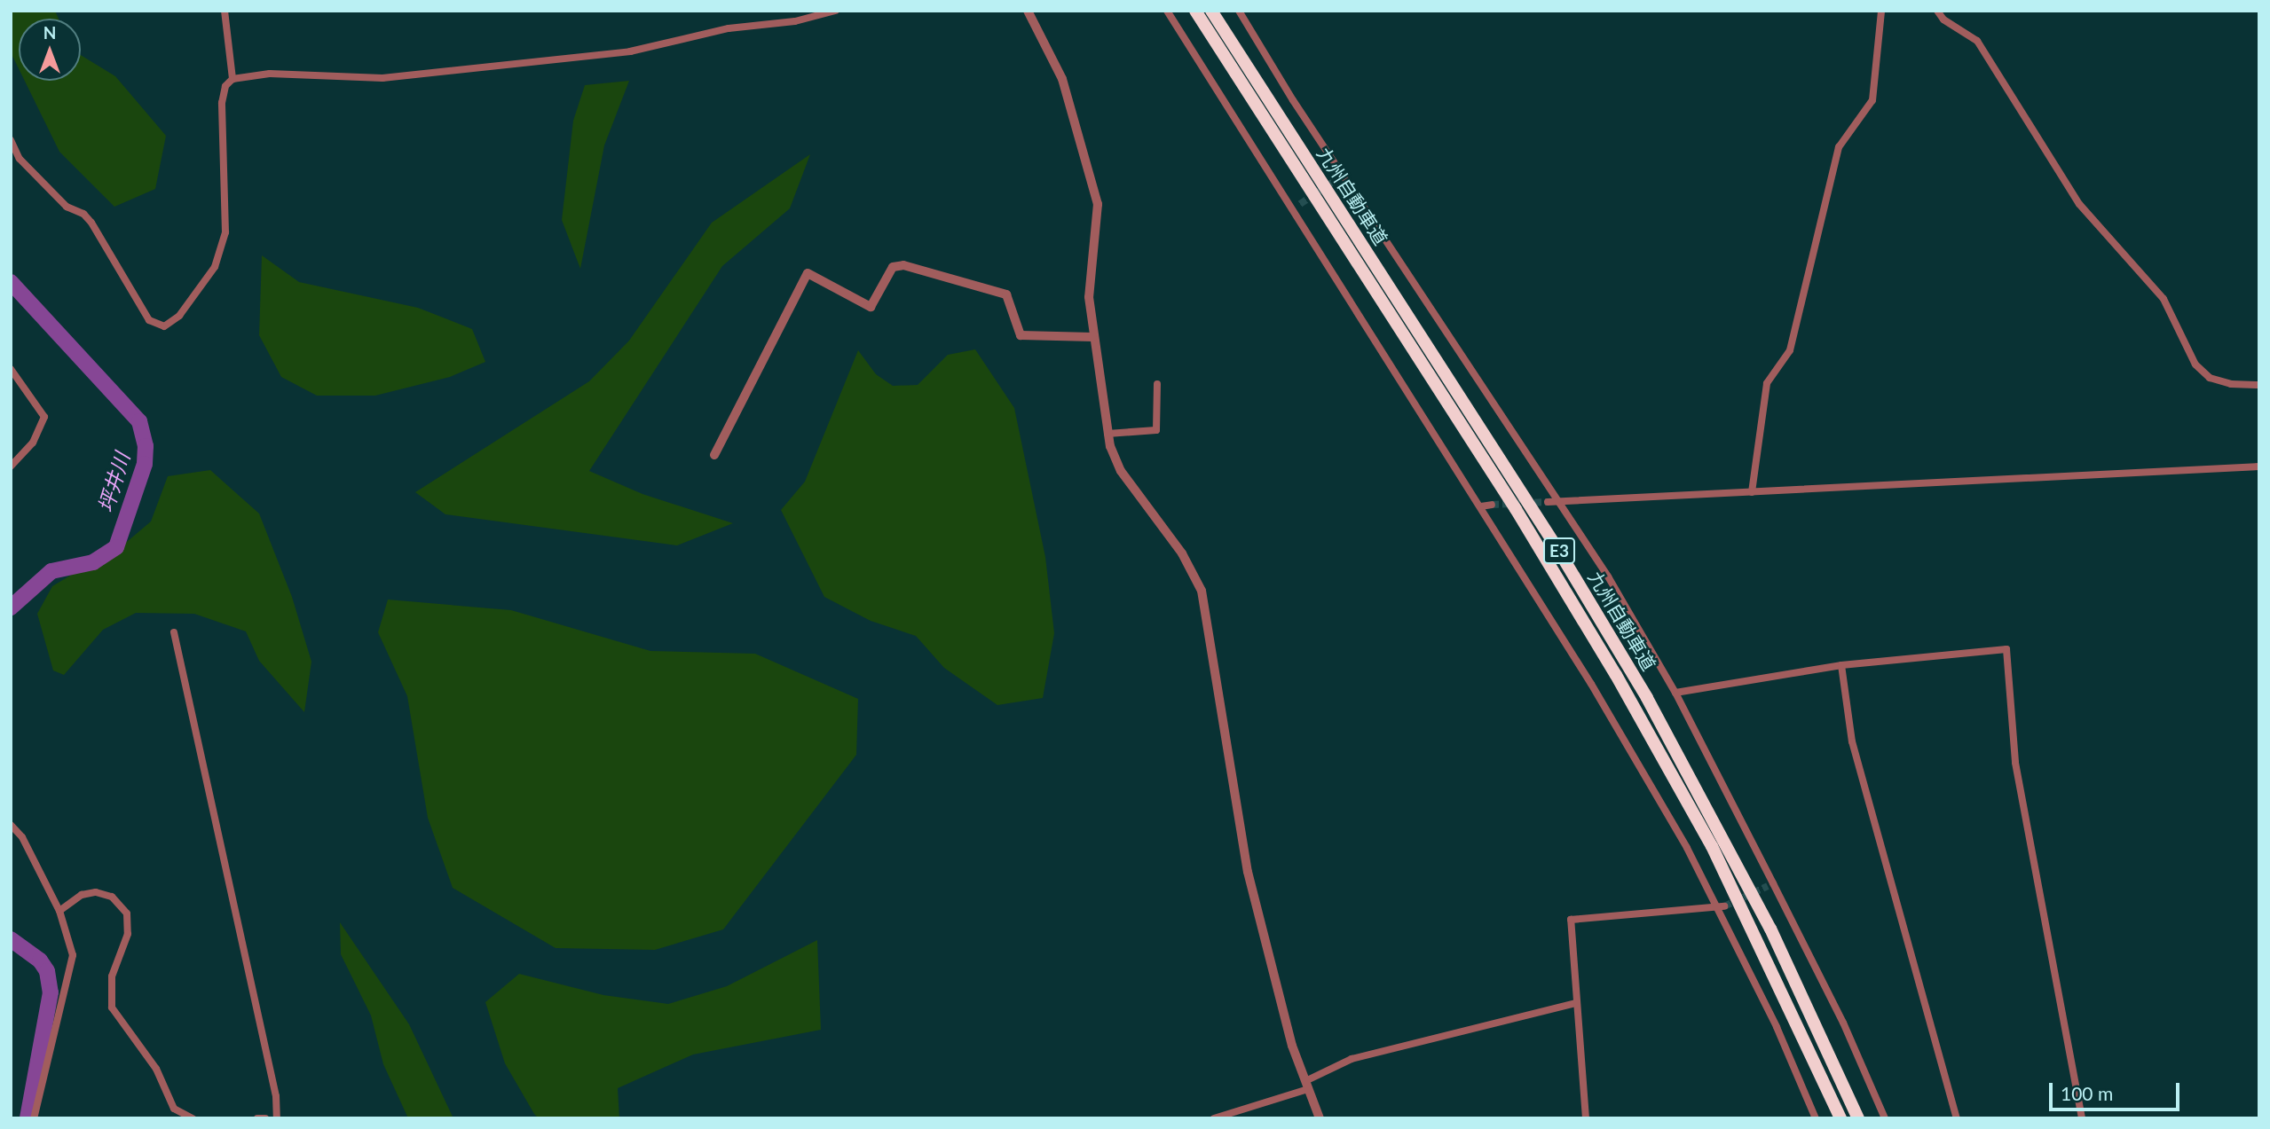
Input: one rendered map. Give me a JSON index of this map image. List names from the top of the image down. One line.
{"streets":{"highway":["九州自動車道","E3"]},"water":["坪井川"],"scale_bar":"100 m","north":"top"}
